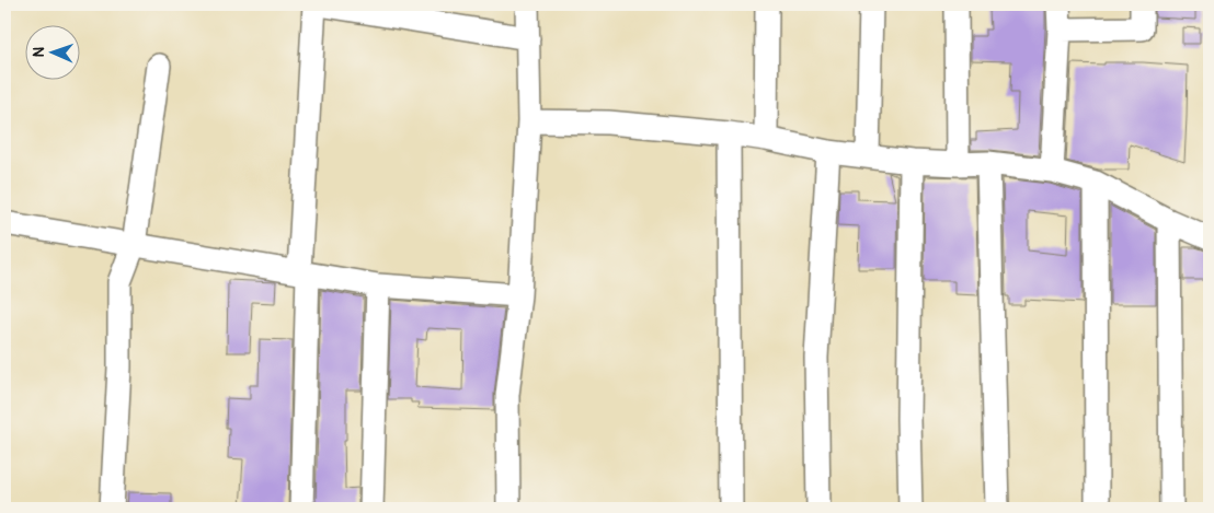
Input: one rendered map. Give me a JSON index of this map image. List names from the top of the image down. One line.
{"north":"left"}
